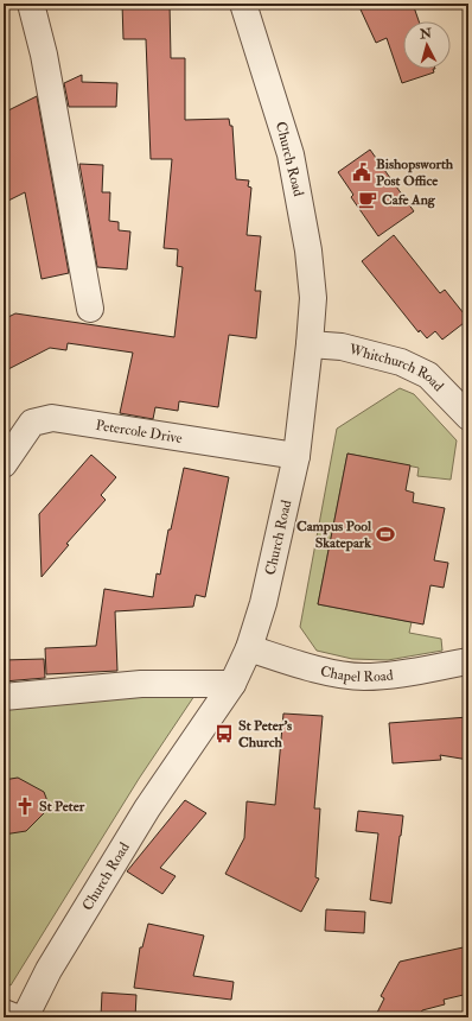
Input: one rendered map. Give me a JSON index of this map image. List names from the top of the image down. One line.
{"streets":{"street":["Church Road","Whitchurch Road","Petercole Drive","Chapel Road"]},"crossings":[["Church Road","Whitchurch Road"],["Church Road","Petercole Drive"],["Church Road","Chapel Road"]],"places":{"public building":["Bishopsworth Post Office"],"cafe":["Cafe Ang"],"sports":["Campus Pool Skatepark"],"bus stop":["St Peter's Church"],"church":["St Peter"]},"north":"top"}
